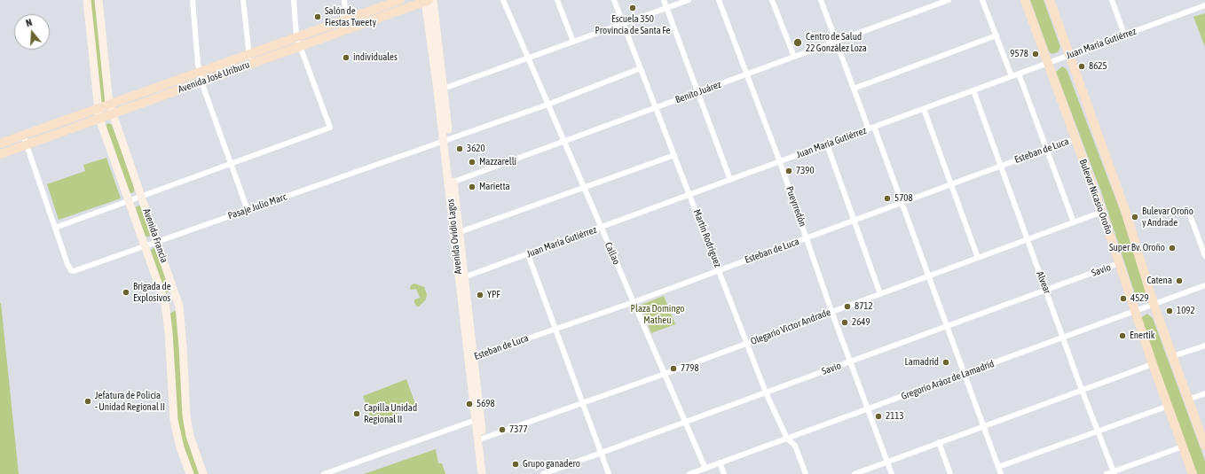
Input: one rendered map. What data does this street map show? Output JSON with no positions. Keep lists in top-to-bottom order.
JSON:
{
  "streets": {
    "main road": [
      "Avenida José Uriburu",
      "Bulevar Nicasio Oroño",
      "Avenida Francia",
      "Avenida Ovidio Lagos"
    ],
    "street": [
      "Juan María Gutiérrez",
      "Benito Juárez",
      "Esteban de Luca",
      "Pasaje Julio Marc",
      "Pueyrredón",
      "Martín Rodríguez",
      "Callao",
      "Savio",
      "Alvear",
      "Olegario Victor Andrade",
      "Gregorio Aráoz de Lamadrid"
    ]
  },
  "crossings": [
    ["Juan María Gutiérrez", "Bulevar Nicasio Oroño"],
    ["Juan María Gutiérrez", "Pueyrredón"],
    ["Juan María Gutiérrez", "Avenida Ovidio Lagos"],
    ["Juan María Gutiérrez", "Martín Rodríguez"],
    ["Juan María Gutiérrez", "Callao"],
    ["Juan María Gutiérrez", "Alvear"],
    ["Avenida José Uriburu", "Avenida Francia"],
    ["Avenida José Uriburu", "Avenida Ovidio Lagos"],
    ["Benito Juárez", "Pueyrredón"],
    ["Benito Juárez", "Avenida Ovidio Lagos"],
    ["Benito Juárez", "Martín Rodríguez"],
    ["Benito Juárez", "Callao"],
    ["Esteban de Luca", "Bulevar Nicasio Oroño"],
    ["Esteban de Luca", "Pueyrredón"],
    ["Esteban de Luca", "Avenida Ovidio Lagos"],
    ["Esteban de Luca", "Martín Rodríguez"],
    ["Esteban de Luca", "Callao"],
    ["Esteban de Luca", "Alvear"],
    ["Bulevar Nicasio Oroño", "Savio"],
    ["Bulevar Nicasio Oroño", "Olegario Victor Andrade"],
    ["Bulevar Nicasio Oroño", "Gregorio Aráoz de Lamadrid"],
    ["Pasaje Julio Marc", "Avenida Francia"],
    ["Pasaje Julio Marc", "Avenida Ovidio Lagos"],
    ["Pasaje Julio Marc", "Martín Rodríguez"],
    ["Pasaje Julio Marc", "Callao"],
    ["Pueyrredón", "Savio"],
    ["Pueyrredón", "Olegario Victor Andrade"],
    ["Pueyrredón", "Gregorio Aráoz de Lamadrid"],
    ["Avenida Ovidio Lagos", "Olegario Victor Andrade"],
    ["Martín Rodríguez", "Savio"],
    ["Martín Rodríguez", "Olegario Victor Andrade"],
    ["Martín Rodríguez", "Gregorio Aráoz de Lamadrid"],
    ["Callao", "Savio"],
    ["Callao", "Olegario Victor Andrade"],
    ["Callao", "Gregorio Aráoz de Lamadrid"],
    ["Savio", "Alvear"],
    ["Alvear", "Olegario Victor Andrade"],
    ["Alvear", "Gregorio Aráoz de Lamadrid"]
  ],
  "parks": ["Plaza Domingo Matheu"],
  "places": [
    "Escuela 350 Provincia de Santa Fe",
    "Salón de Fiestas Tweety",
    "Centro de Salud 22 González Loza",
    "9578",
    "individuales",
    "8625",
    "3620",
    "Mazzarelli",
    "7390",
    "Marietta",
    "5708",
    "Bulevar Oroño y Andrade",
    "Super Bv. Oroño",
    "Catena",
    "Brigada de Explosivos",
    "YPF",
    "4529",
    "8712",
    "1092",
    "2649",
    "Enertik",
    "Lamadrid",
    "7798",
    "Jefatura de Policía - Unidad Regional II",
    "5698",
    "Capilla Unidad Regional II",
    "2113",
    "7377",
    "Grupo ganadero"
  ],
  "north": "top"
}
